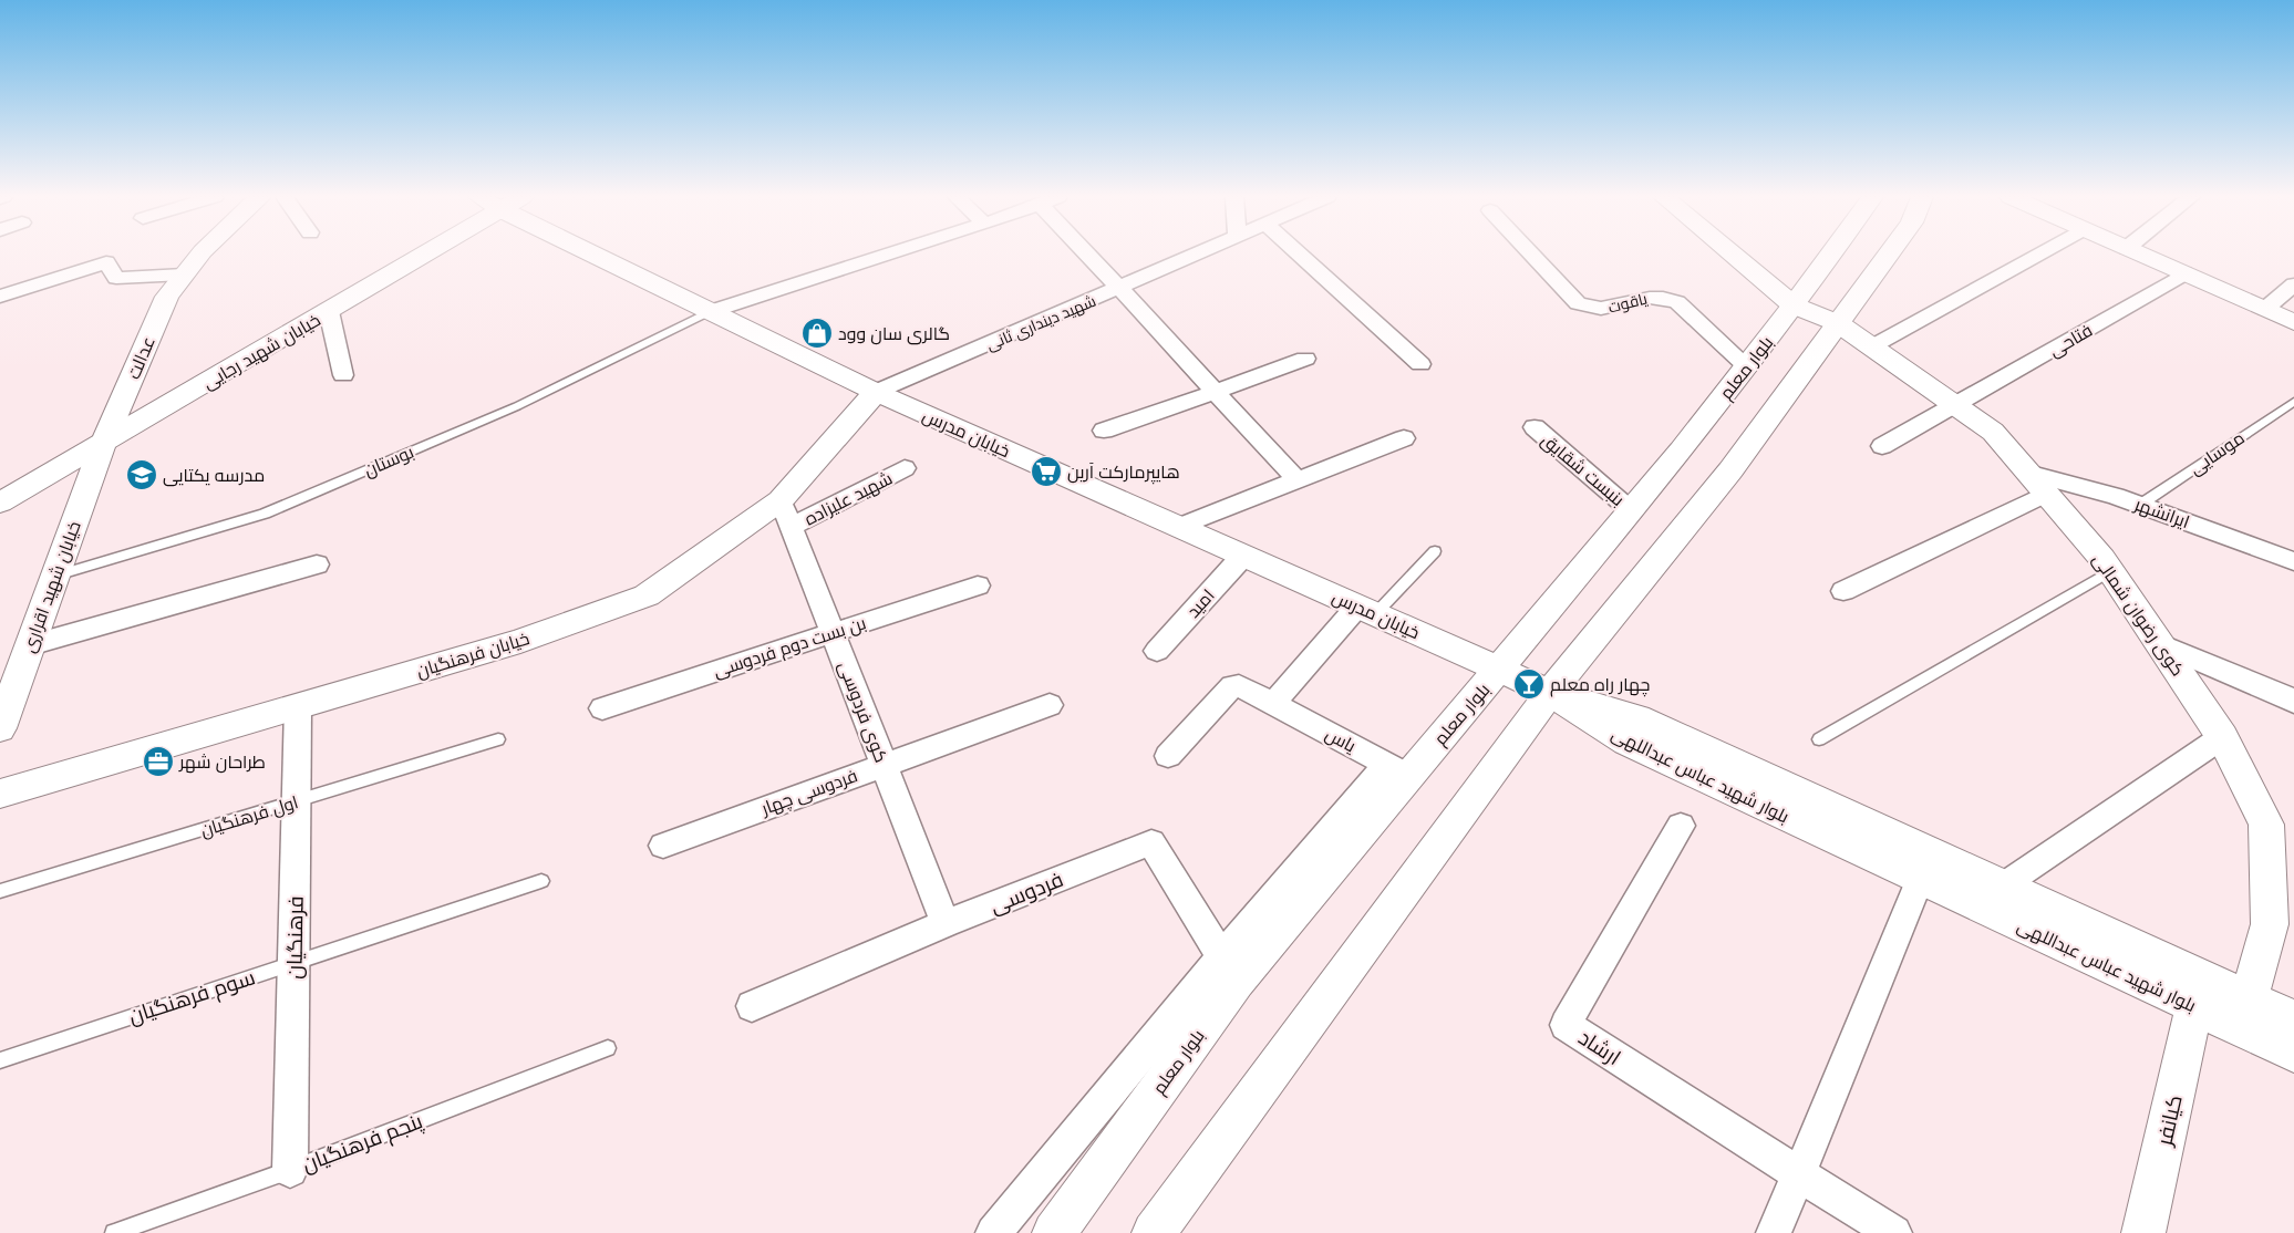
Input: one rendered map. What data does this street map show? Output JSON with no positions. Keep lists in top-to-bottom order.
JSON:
{
  "streets": {
    "street": [
      "یاقوت",
      "شهید دینداری ثانی",
      "فتاحی",
      "خیابان شهید رجایی",
      "عدالت",
      "بلوار معلم",
      "خیابان مدرس",
      "بنبست شقایق",
      "شهید علیزاده",
      "ایرانشهر",
      "خیابان شهید اقراری",
      "امید",
      "کوی رضوان شمالی",
      "بن بست دوم فردوسی",
      "خیابان فرهنگیان",
      "کوی فردوسی",
      "یاس",
      "بلوار شهید عباس عبداللهی",
      "فردوسی چهار",
      "فردوسی",
      "فرهنگیان",
      "ارشاد",
      "کیانفر"
    ],
    "lane": [
      "موسایی",
      "بوستان",
      "اول فرهنگیان",
      "سوم فرهنگیان",
      "پنجم فرهنگیان"
    ]
  },
  "crossings": [
    ["یاقوت", "بلوار معلم"],
    ["شهید دینداری ثانی", "خیابان مدرس"],
    ["شهید دینداری ثانی", "خیابان فرهنگیان"],
    ["فتاحی", "کوی رضوان شمالی"],
    ["خیابان شهید رجایی", "عدالت"],
    ["خیابان شهید رجایی", "خیابان شهید اقراری"],
    ["عدالت", "خیابان شهید اقراری"],
    ["بلوار معلم", "خیابان مدرس"],
    ["بلوار معلم", "بنبست شقایق"],
    ["بلوار معلم", "کوی رضوان شمالی"],
    ["بلوار معلم", "یاس"],
    ["بلوار معلم", "فردوسی"],
    ["خیابان مدرس", "بوستان"],
    ["خیابان مدرس", "امید"],
    ["خیابان مدرس", "خیابان فرهنگیان"],
    ["خیابان مدرس", "بلوار شهید عباس عبداللهی"],
    ["موسایی", "ایرانشهر"],
    ["بوستان", "خیابان شهید اقراری"],
    ["شهید علیزاده", "خیابان فرهنگیان"],
    ["شهید علیزاده", "کوی فردوسی"],
    ["ایرانشهر", "کوی رضوان شمالی"],
    ["کوی رضوان شمالی", "بلوار شهید عباس عبداللهی"],
    ["بن بست دوم فردوسی", "کوی فردوسی"],
    ["خیابان فرهنگیان", "کوی فردوسی"],
    ["خیابان فرهنگیان", "فرهنگیان"],
    ["کوی فردوسی", "فردوسی چهار"],
    ["کوی فردوسی", "فردوسی"],
    ["بلوار شهید عباس عبداللهی", "کیانفر"],
    ["اول فرهنگیان", "فرهنگیان"],
    ["فرهنگیان", "سوم فرهنگیان"],
    ["فرهنگیان", "پنجم فرهنگیان"]
  ],
  "places": {
    "shop": ["گالری سان وود"],
    "supermarket": ["هایپرمارکت آرین"],
    "school or university": ["مدرسه یکتایی"],
    "bar": ["چهار راه معلم"],
    "office": ["طراحان شهر"]
  }
}
